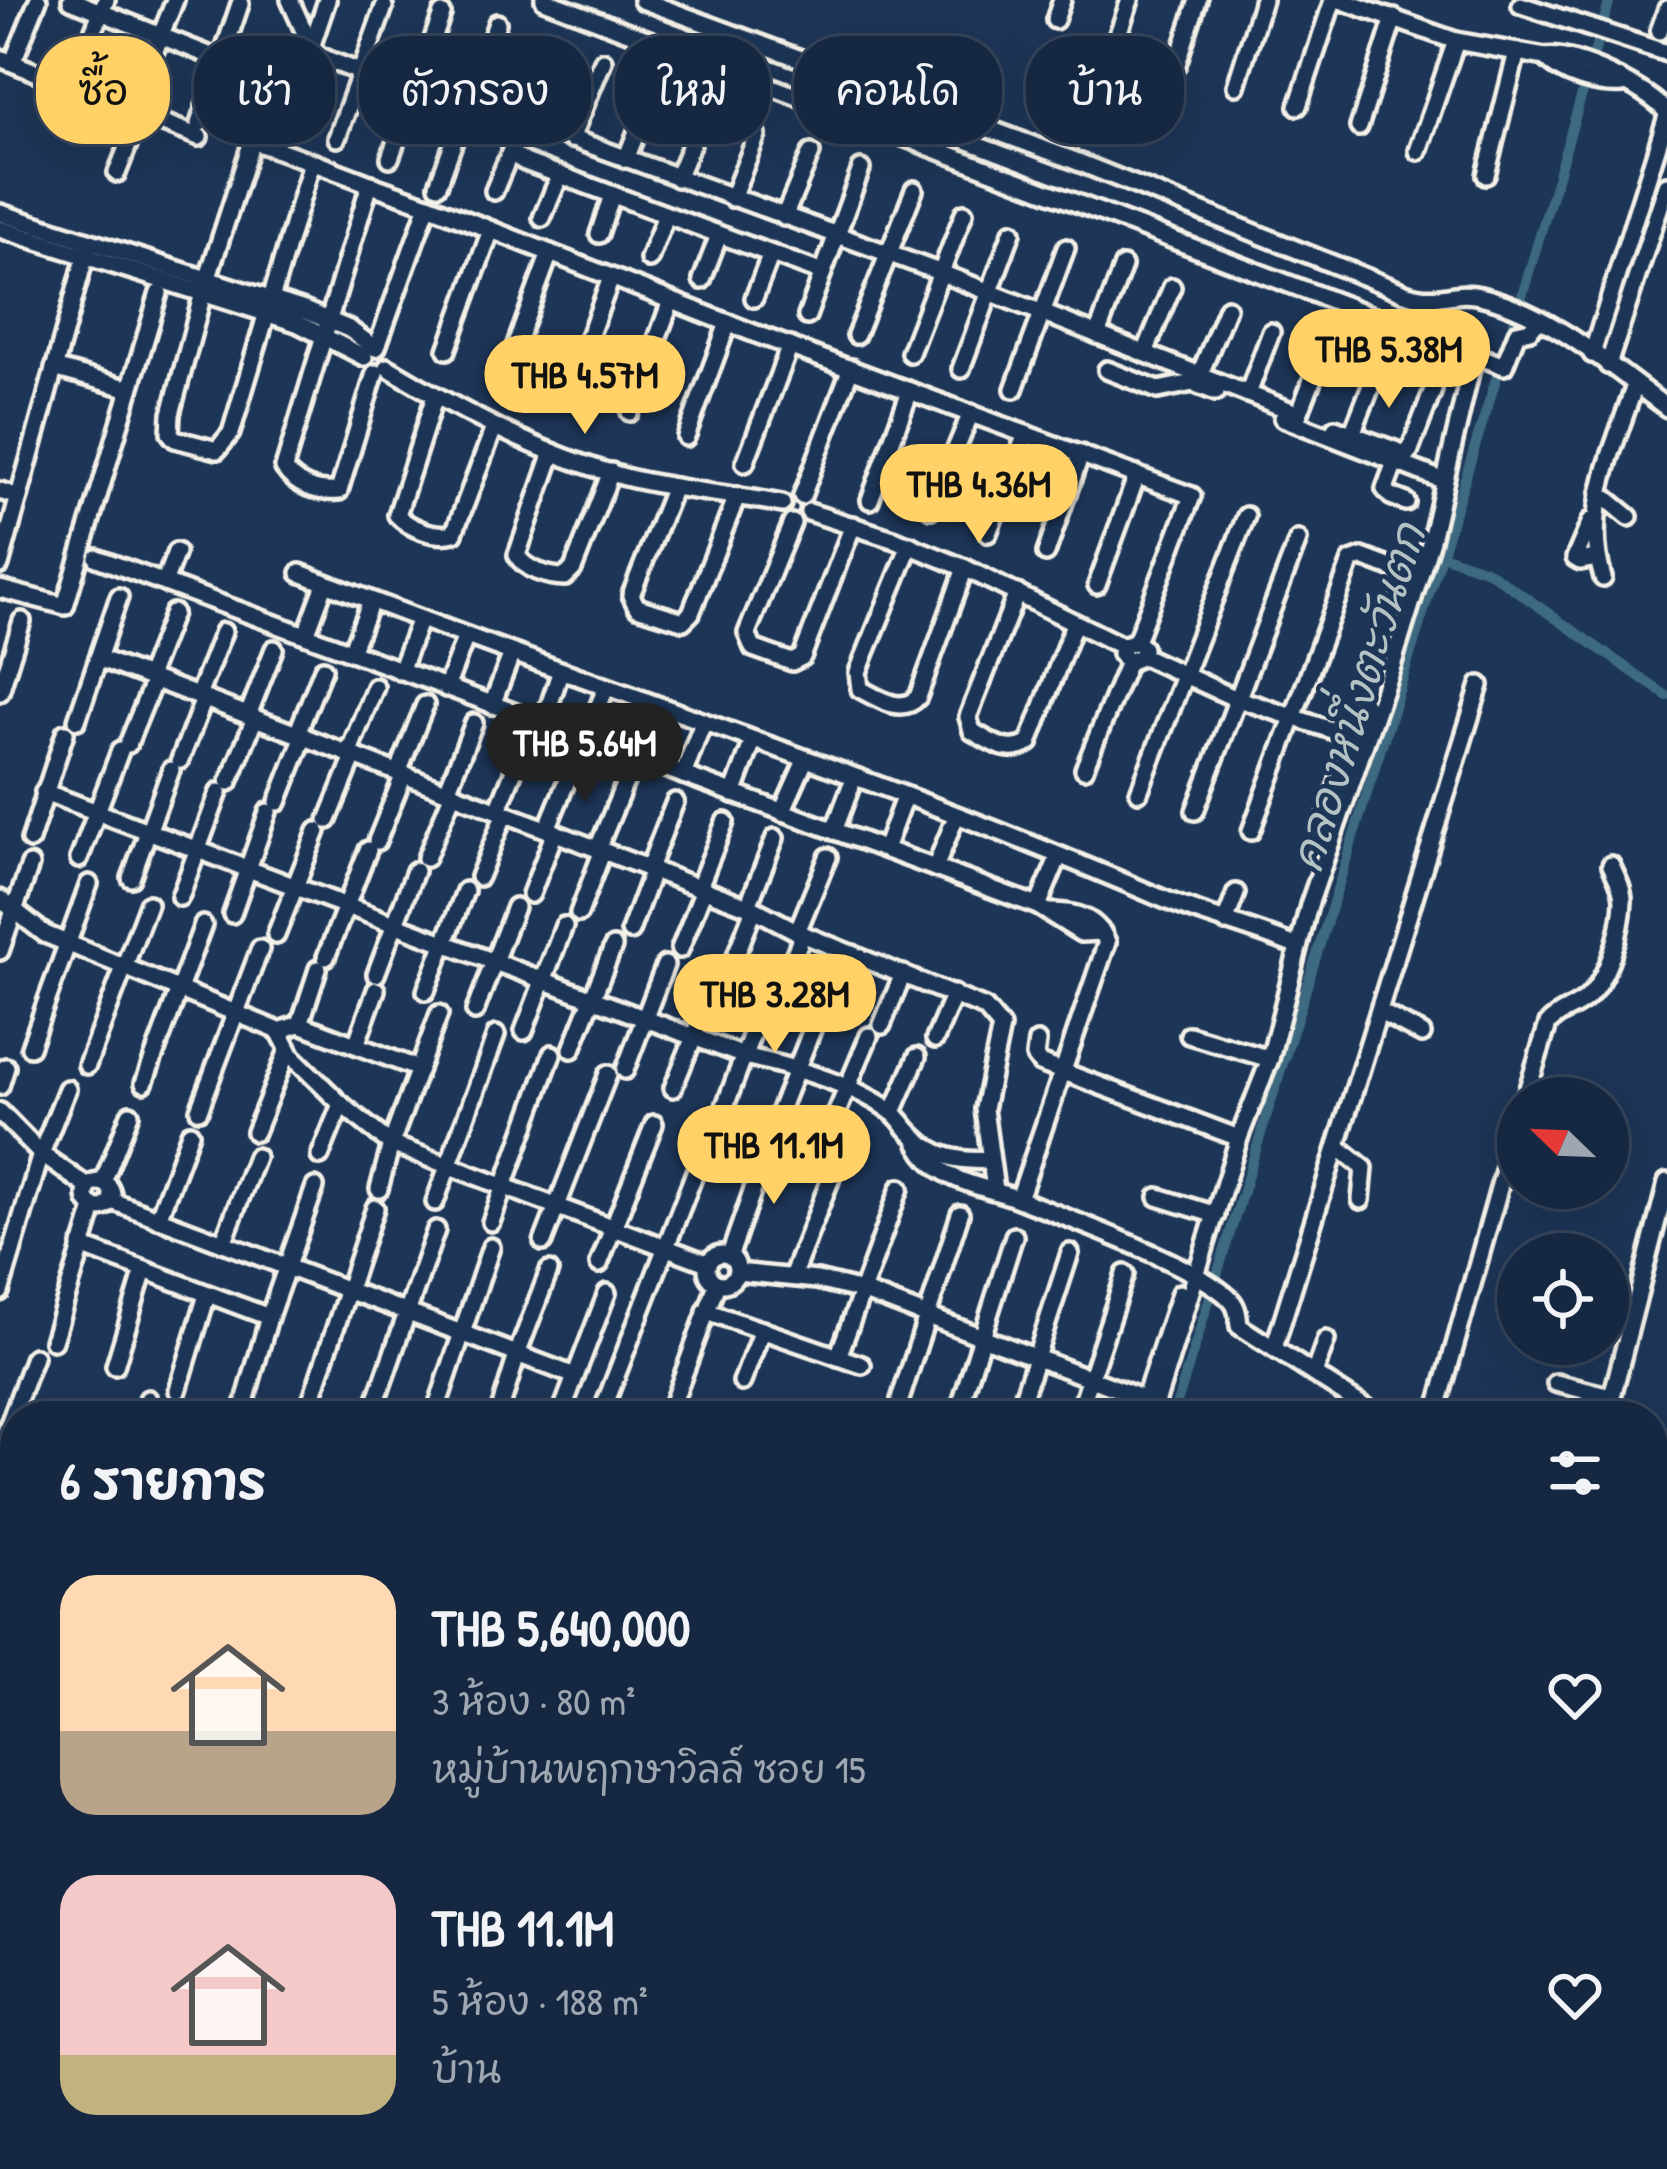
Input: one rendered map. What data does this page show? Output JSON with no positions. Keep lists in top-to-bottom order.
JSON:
{
  "water": ["คลองหนึ่งตะวันตก"],
  "north": "top left",
  "page": {
    "chip": [
      "ซื้อ",
      "เช่า",
      "ตัวกรอง",
      "ใหม่",
      "คอนโด",
      "บ้าน"
    ],
    "price": [
      "THB 5.38M",
      "THB 4.57M",
      "THB 4.36M",
      "THB 5.64M",
      "THB 3.28M",
      "THB 11.1M"
    ],
    "heading": "6 รายการ",
    "list": [
      {
        "name": "THB 5,640,000",
        "note": "3 ห้อง · 80 m² · หมู่บ้านพฤกษาวิลล์ ซอย 15"
      },
      {
        "name": "THB 11.1M",
        "note": "5 ห้อง · 188 m² · บ้าน"
      }
    ]
  }
}
